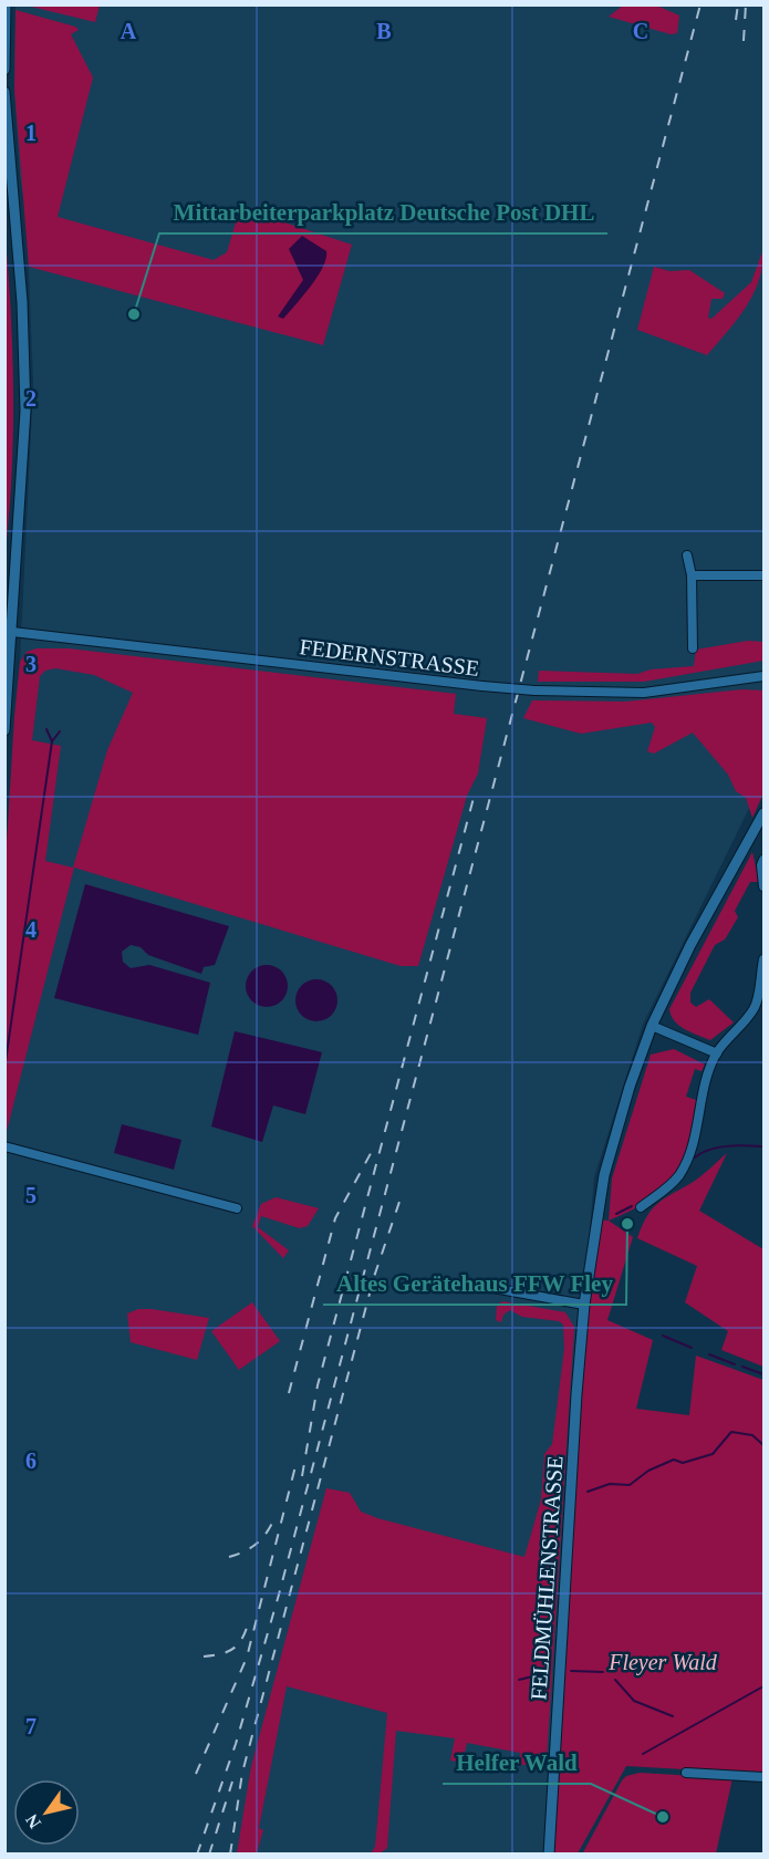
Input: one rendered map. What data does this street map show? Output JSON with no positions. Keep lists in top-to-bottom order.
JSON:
{
  "streets": {
    "street": ["FEDERNSTRASSE", "FELDMÜHLENSTRASSE"]
  },
  "parks": ["Fleyer Wald"],
  "places": ["Mittarbeiterparkplatz Deutsche Post DHL", "Altes Gerätehaus FFW Fley", "Helfer Wald"],
  "north": "bottom left",
  "grid": {
    "columns": ["A", "B", "C"],
    "rows": [
      "1",
      "2",
      "3",
      "4",
      "5",
      "6",
      "7"
    ]
  }
}
